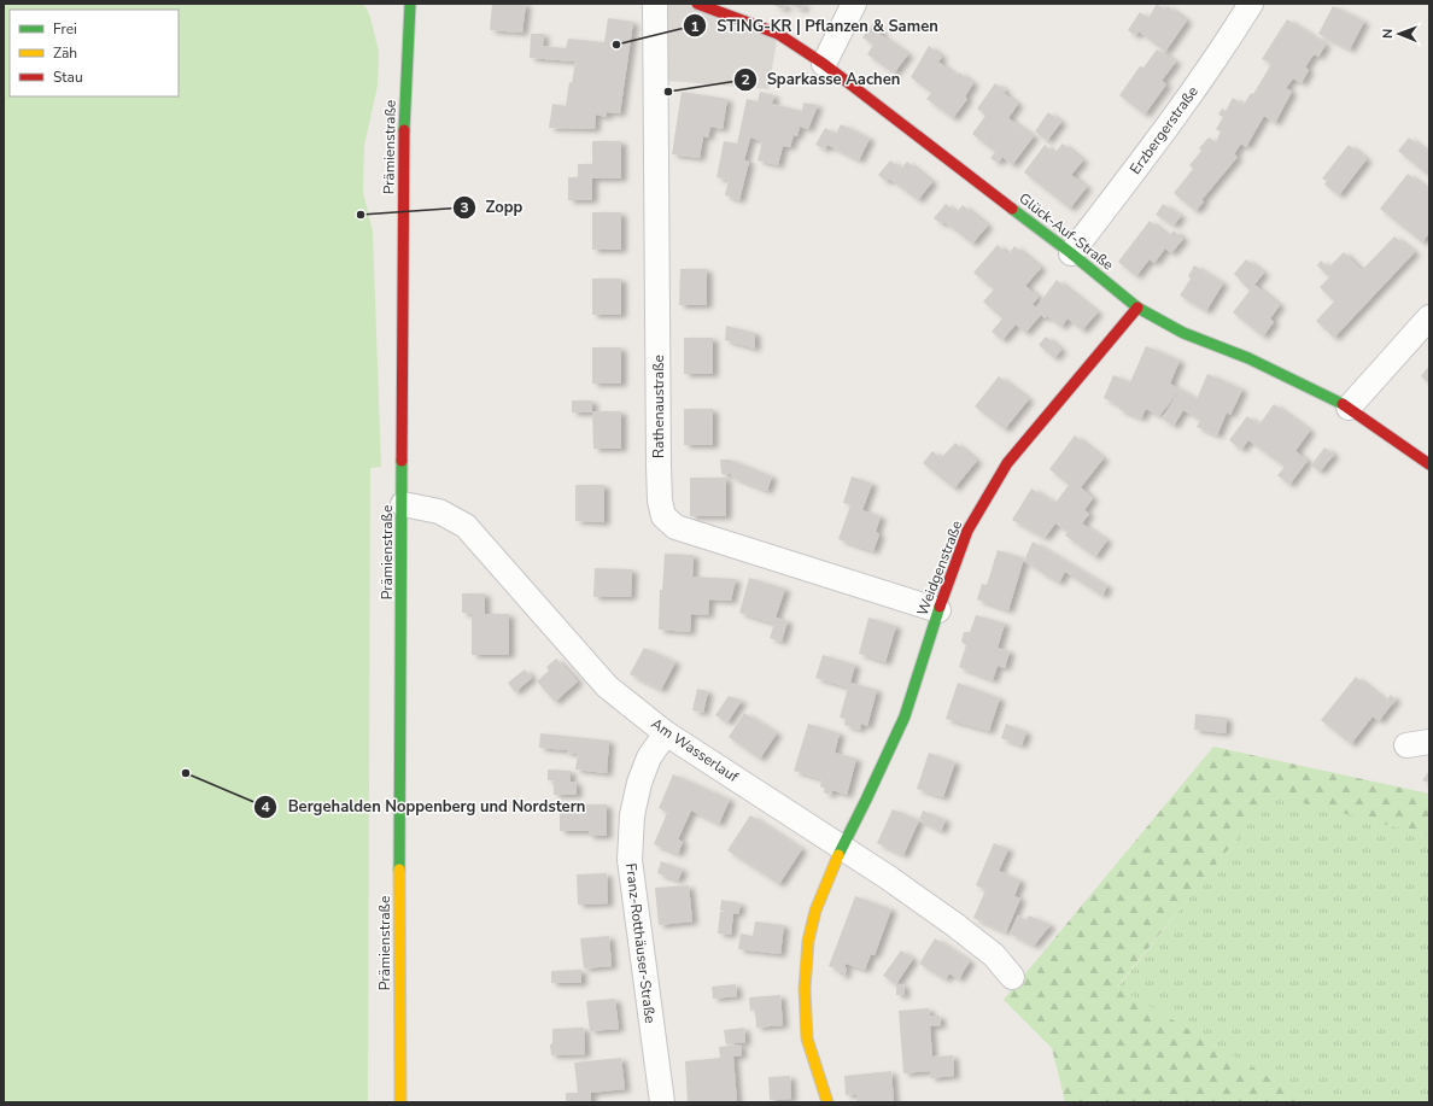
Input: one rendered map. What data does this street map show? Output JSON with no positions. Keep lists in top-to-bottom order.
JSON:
{
  "streets": {
    "street": [
      "Erzbergerstraße",
      "Prämienstraße",
      "Glück-Auf-Straße",
      "Rathenaustraße",
      "Weidgenstraße",
      "Am Wasserlauf",
      "Franz-Rotthäuser-Straße"
    ]
  },
  "crossings": [
    ["Erzbergerstraße", "Glück-Auf-Straße"],
    ["Prämienstraße", "Am Wasserlauf"],
    ["Glück-Auf-Straße", "Weidgenstraße"],
    ["Rathenaustraße", "Weidgenstraße"],
    ["Weidgenstraße", "Am Wasserlauf"],
    ["Am Wasserlauf", "Franz-Rotthäuser-Straße"]
  ],
  "places": [
    "STING-KR | Pflanzen & Samen",
    "Sparkasse Aachen",
    "Zopp",
    "Bergehalden Noppenberg und Nordstern"
  ],
  "legend": ["Frei", "Zäh", "Stau"],
  "north": "left"
}
